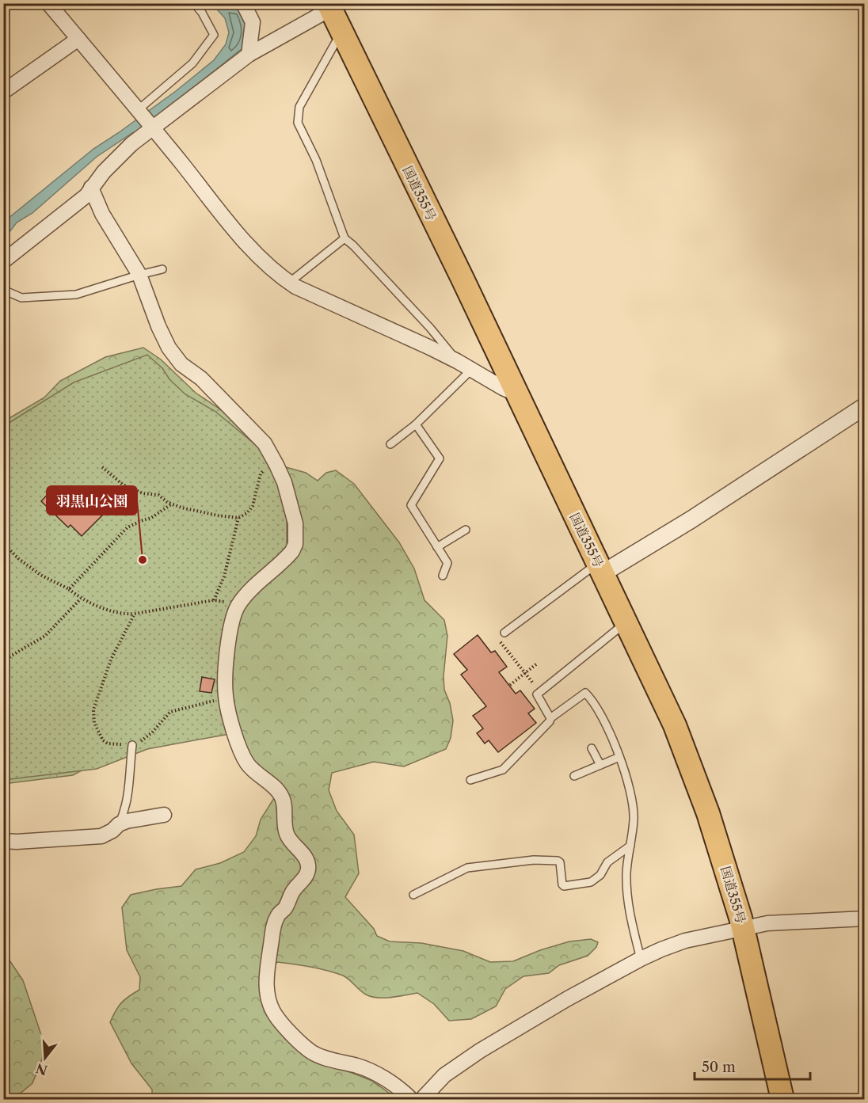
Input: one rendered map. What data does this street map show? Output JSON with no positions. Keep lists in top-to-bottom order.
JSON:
{
  "streets": {
    "highway": ["国道355号"]
  },
  "places": ["羽黒山公園"],
  "scale_bar": "50 m",
  "north": "bottom"
}
